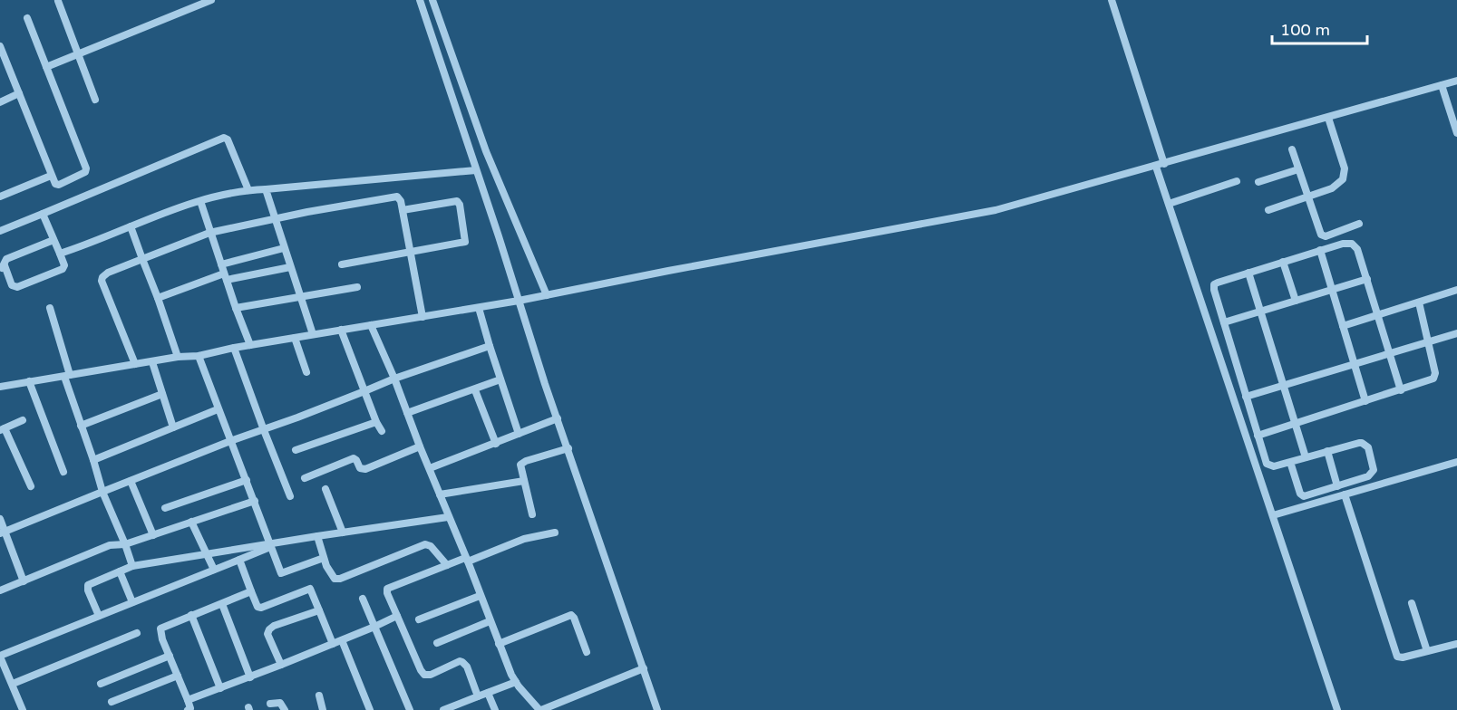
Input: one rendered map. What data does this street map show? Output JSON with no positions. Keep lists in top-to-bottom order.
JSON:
{
  "scale_bar": "100 m"
}
